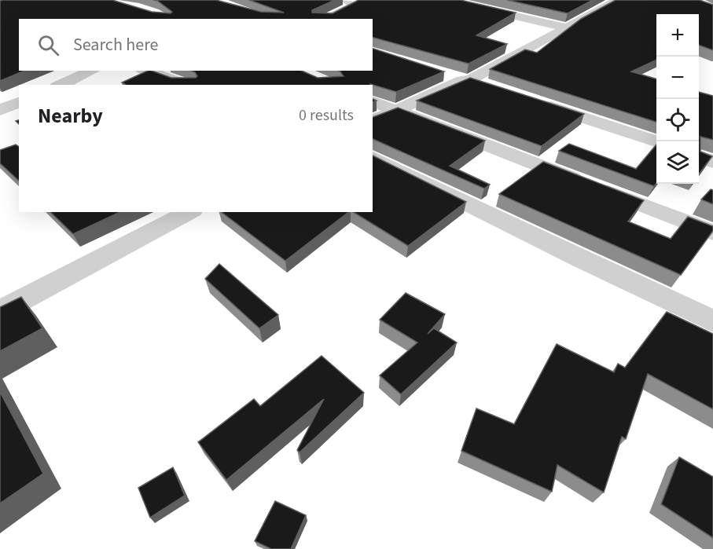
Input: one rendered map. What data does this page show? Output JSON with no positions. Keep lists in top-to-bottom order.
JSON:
{
  "page": {
    "map_buttons": ["+", "−"],
    "search": "Search here",
    "heading": ["Nearby", "0 results"]
  }
}
